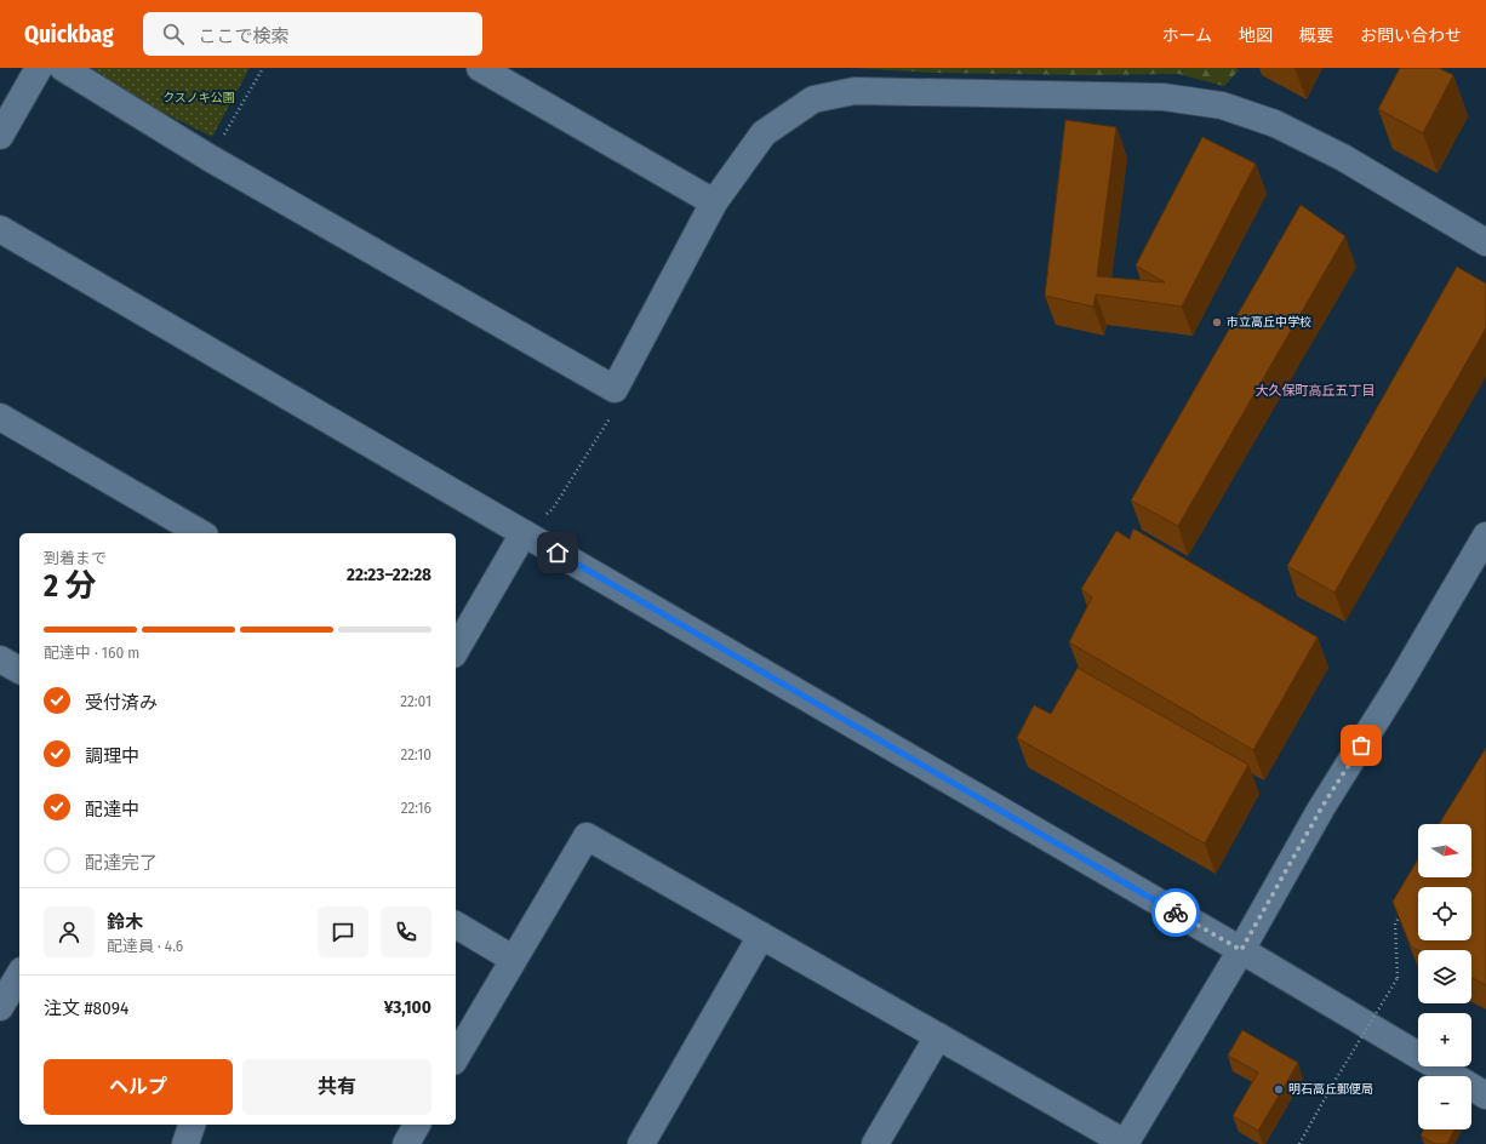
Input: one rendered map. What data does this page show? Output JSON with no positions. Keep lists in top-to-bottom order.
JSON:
{
  "districts": ["大久保町高丘五丁目"],
  "parks": ["クスノキ公園"],
  "places": ["市立高丘中学校", "明石高丘郵便局"],
  "north": "right",
  "page": {
    "header": "Quickbag",
    "search": "ここで検索",
    "nav": [
      "ホーム",
      "地図",
      "概要",
      "お問い合わせ"
    ],
    "heading": ["2 分", "到着まで", "22:23–22:28"],
    "panel": [
      "鈴木",
      "配達員 · 4.6",
      "注文 #8094",
      "¥3,100"
    ],
    "bar": "配達中 · 160 m",
    "list": [
      ["受付済み", "22:01"],
      ["調理中", "22:10"],
      ["配達中", "22:16"],
      "配達完了"
    ],
    "map_buttons": ["+", "−"],
    "buttons": ["ヘルプ", "共有"]
  }
}
